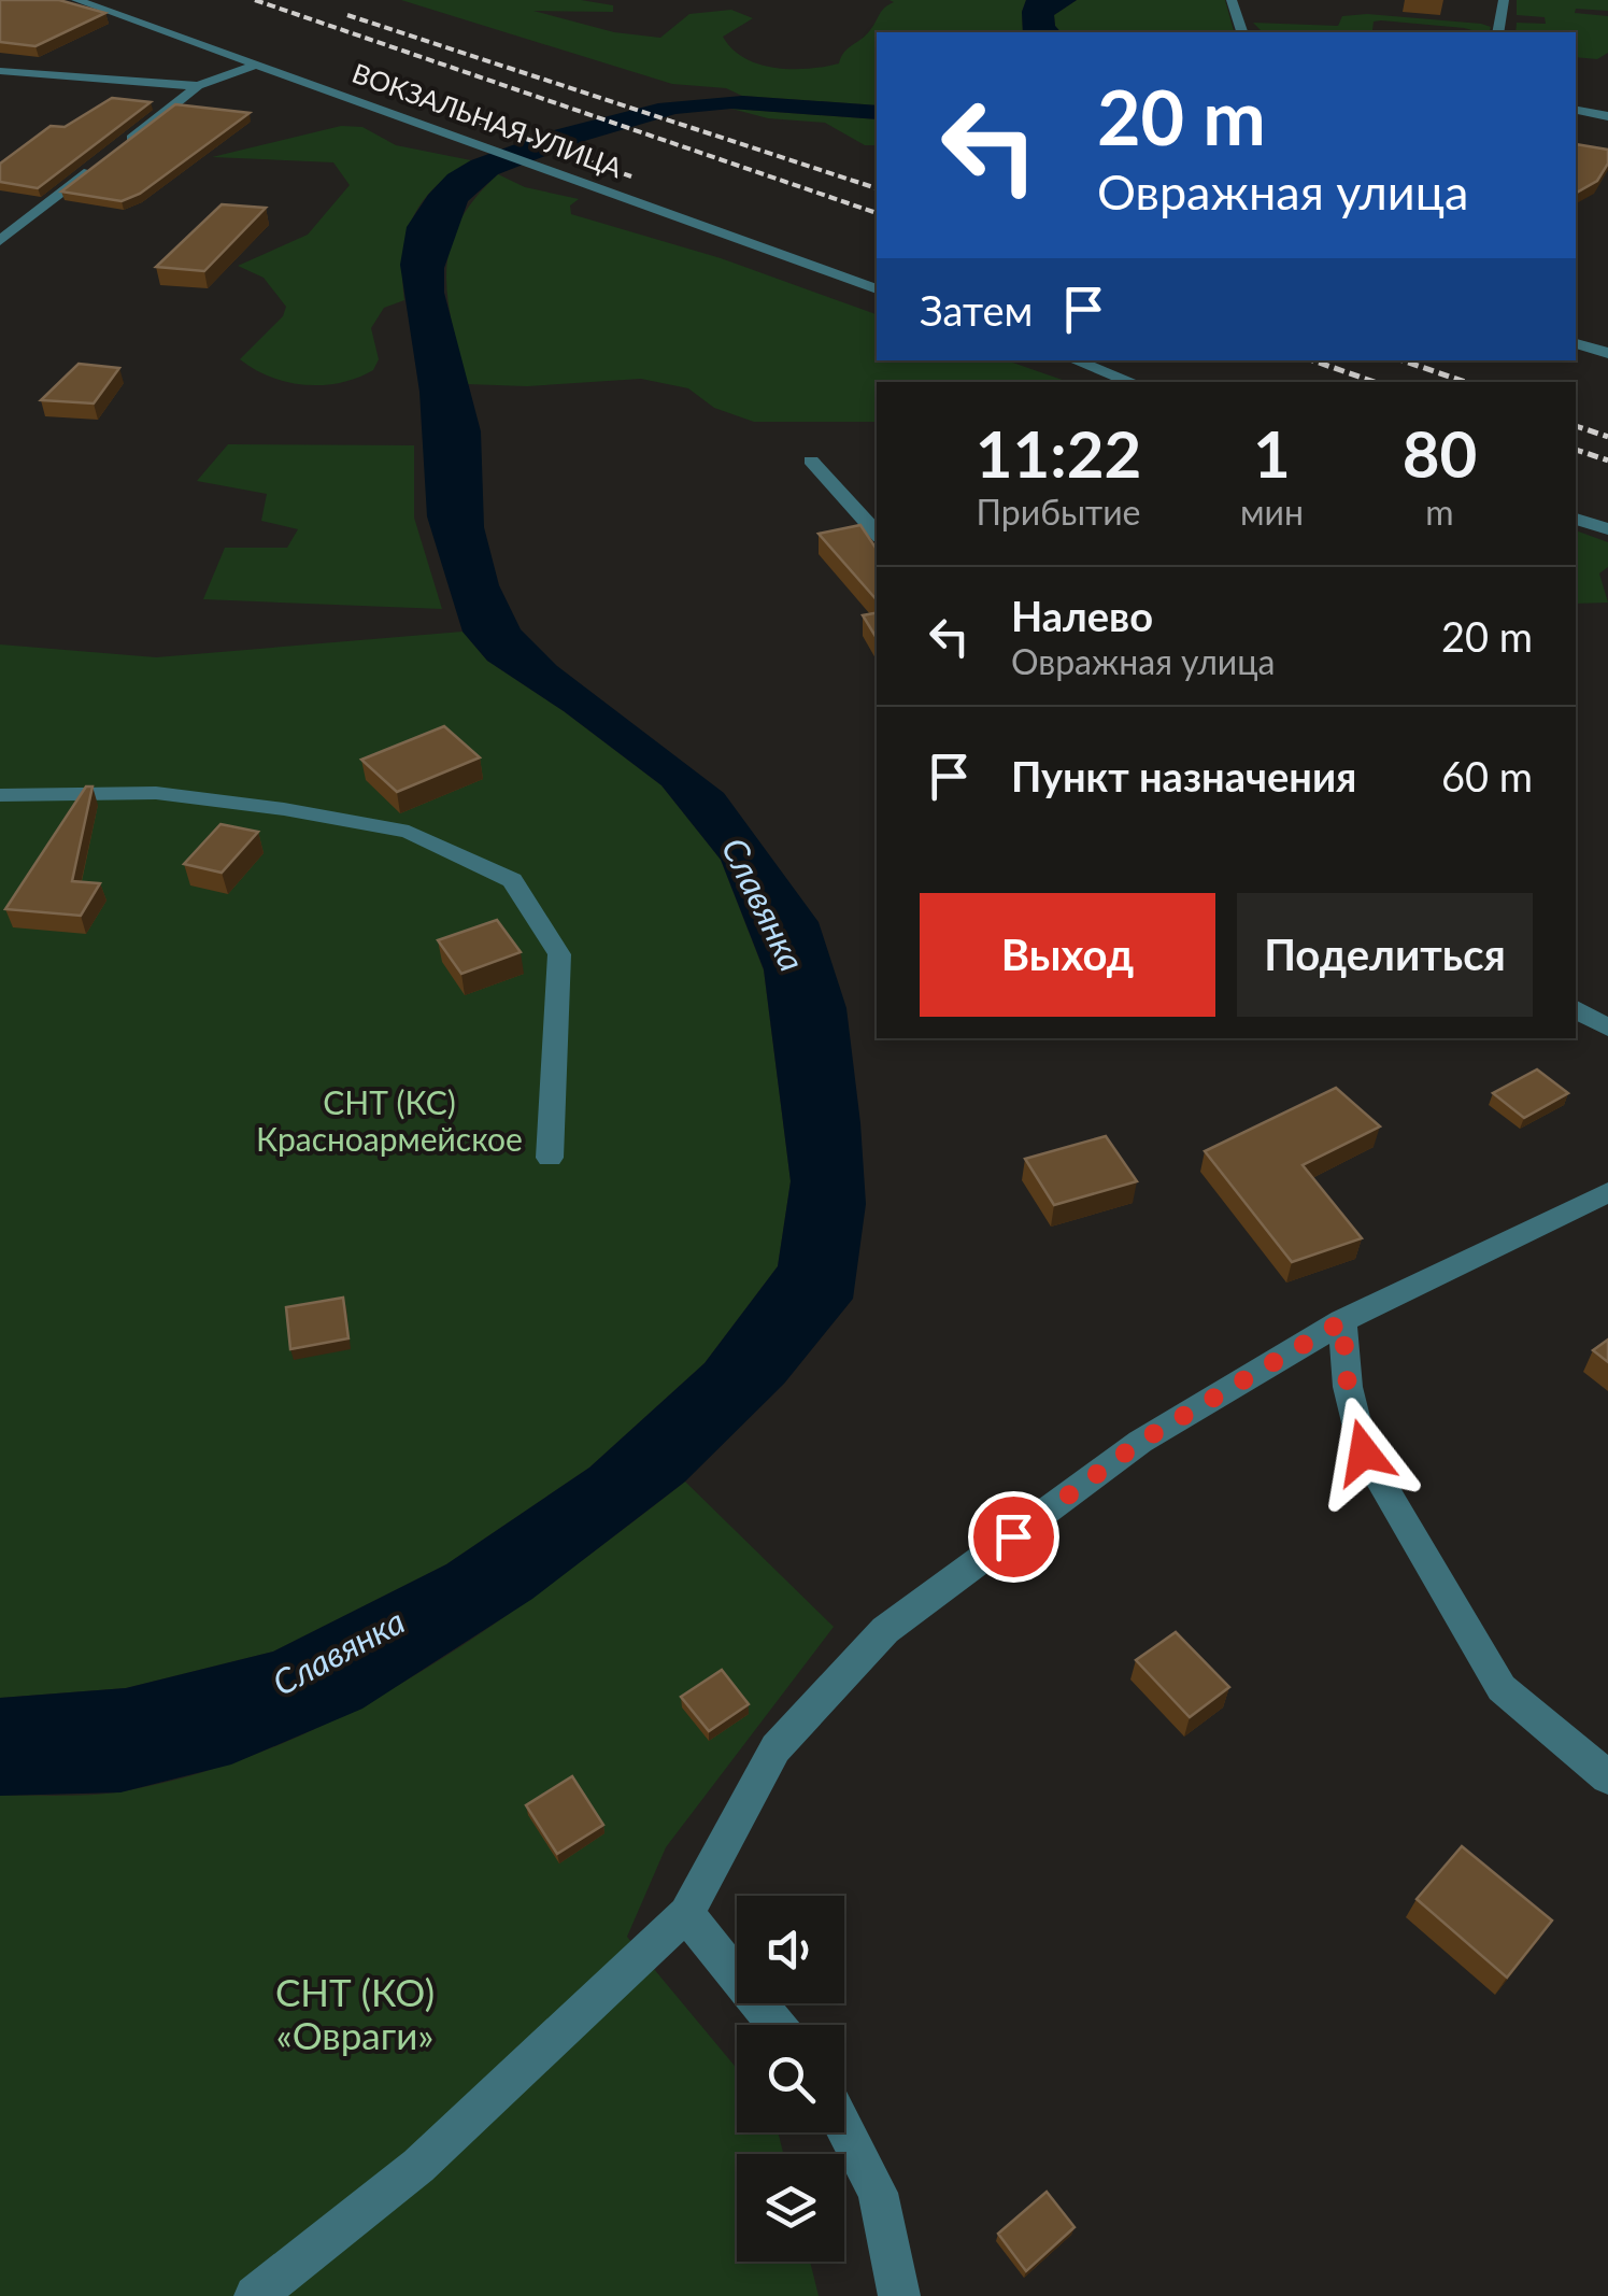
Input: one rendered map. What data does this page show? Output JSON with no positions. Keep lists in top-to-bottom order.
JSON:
{
  "streets": {
    "street": ["ВОКЗАЛЬНАЯ УЛИЦА"]
  },
  "water": ["Славянка"],
  "parks": ["СНТ (КС) Красноармейское", "СНТ (КО) «Овраги»"],
  "page": {
    "turn": ["20 m", "Овражная улица"],
    "then": "Затем",
    "eta": [
      "11:22",
      "Прибытие",
      "1",
      "мин",
      "80",
      "m"
    ],
    "list": [
      {
        "name": "Налево",
        "note": "Овражная улица",
        "value": "20 m"
      },
      {
        "name": "Пункт назначения",
        "value": "60 m"
      }
    ],
    "buttons": ["Выход", "Поделиться"]
  }
}
